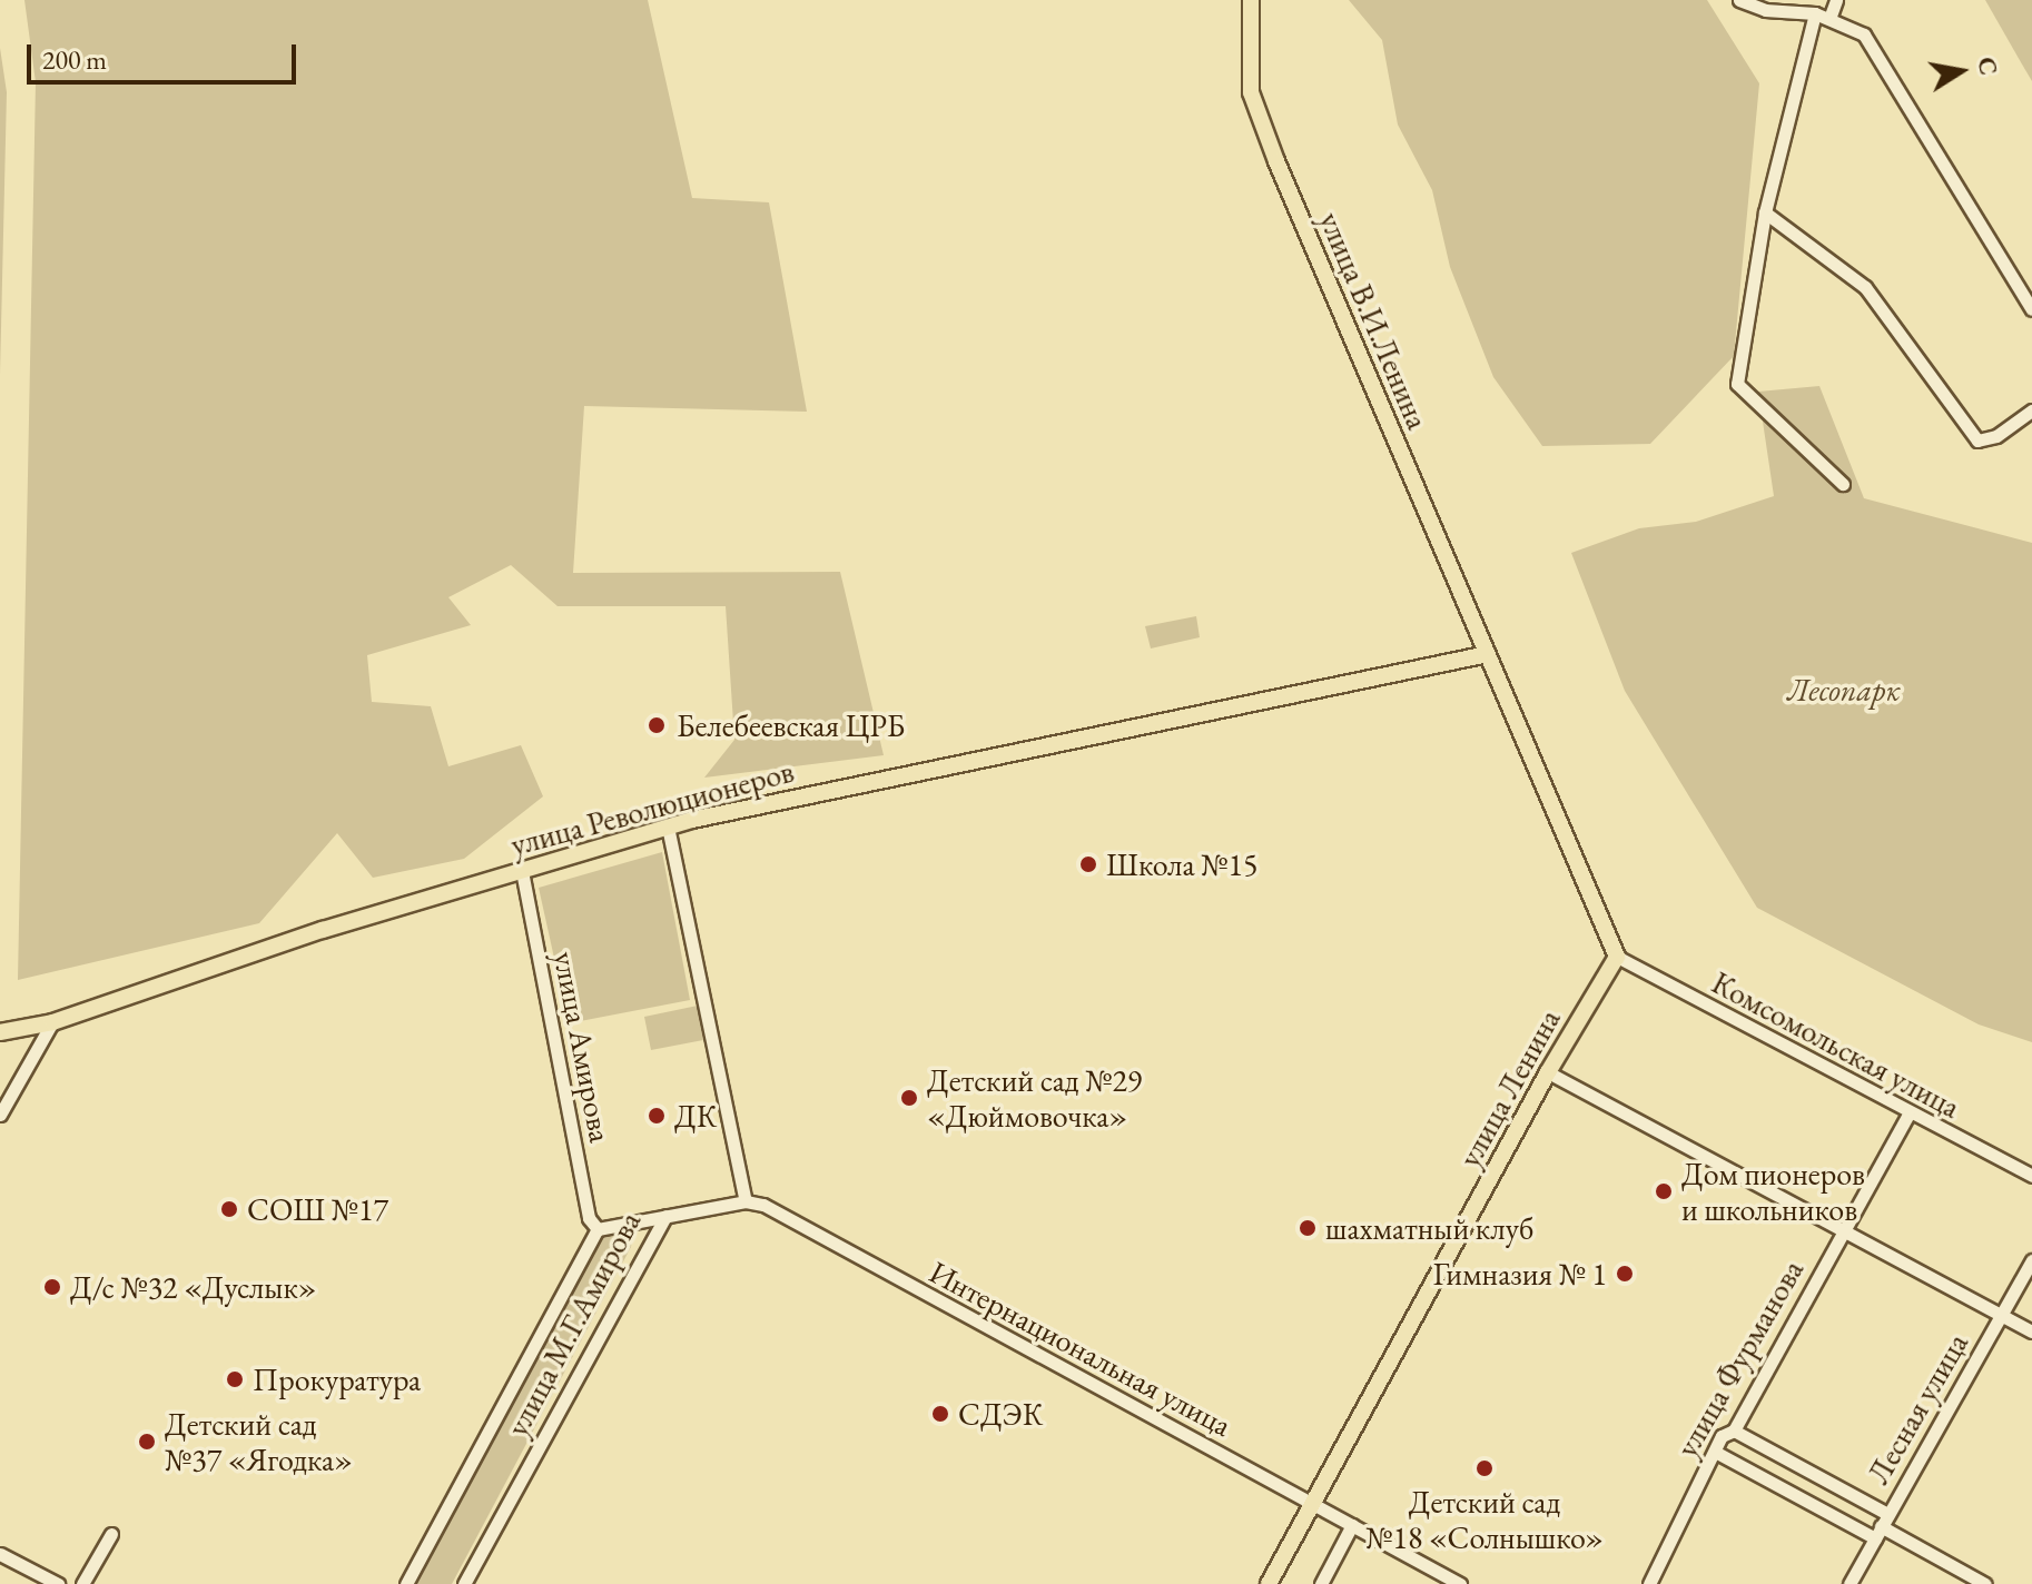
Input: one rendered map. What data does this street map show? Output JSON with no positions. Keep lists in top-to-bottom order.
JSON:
{
  "streets": {
    "main road": ["улица В.И.Ленина", "улица Революционеров", "улица Ленина"],
    "street": [
      "Комсомольская улица",
      "улица Амирова",
      "улица М.Г.Амирова",
      "Интернациональная улица",
      "улица Фурманова",
      "Лесная улица"
    ]
  },
  "crossings": [
    ["улица В.И.Ленина", "улица Революционеров"],
    ["улица Революционеров", "улица Амирова"],
    ["Комсомольская улица", "улица Ленина"],
    ["Комсомольская улица", "улица Фурманова"],
    ["улица Амирова", "улица М.Г.Амирова"],
    ["улица Ленина", "Интернациональная улица"]
  ],
  "parks": ["Лесопарк"],
  "places": [
    "Белебеевская ЦРБ",
    "Школа №15",
    "Детский сад №29 «Дюймовочка»",
    "ДК",
    "Дом пионеров и школьников",
    "СОШ №17",
    "шахматный клуб",
    "Гимназия № 1",
    "Д/с №32 «Дуслык»",
    "Прокуратура",
    "СДЭК",
    "Детский сад №37 «Ягодка»",
    "Детский сад №18 «Солнышко»"
  ],
  "scale_bar": "200 m",
  "north": "right"
}
